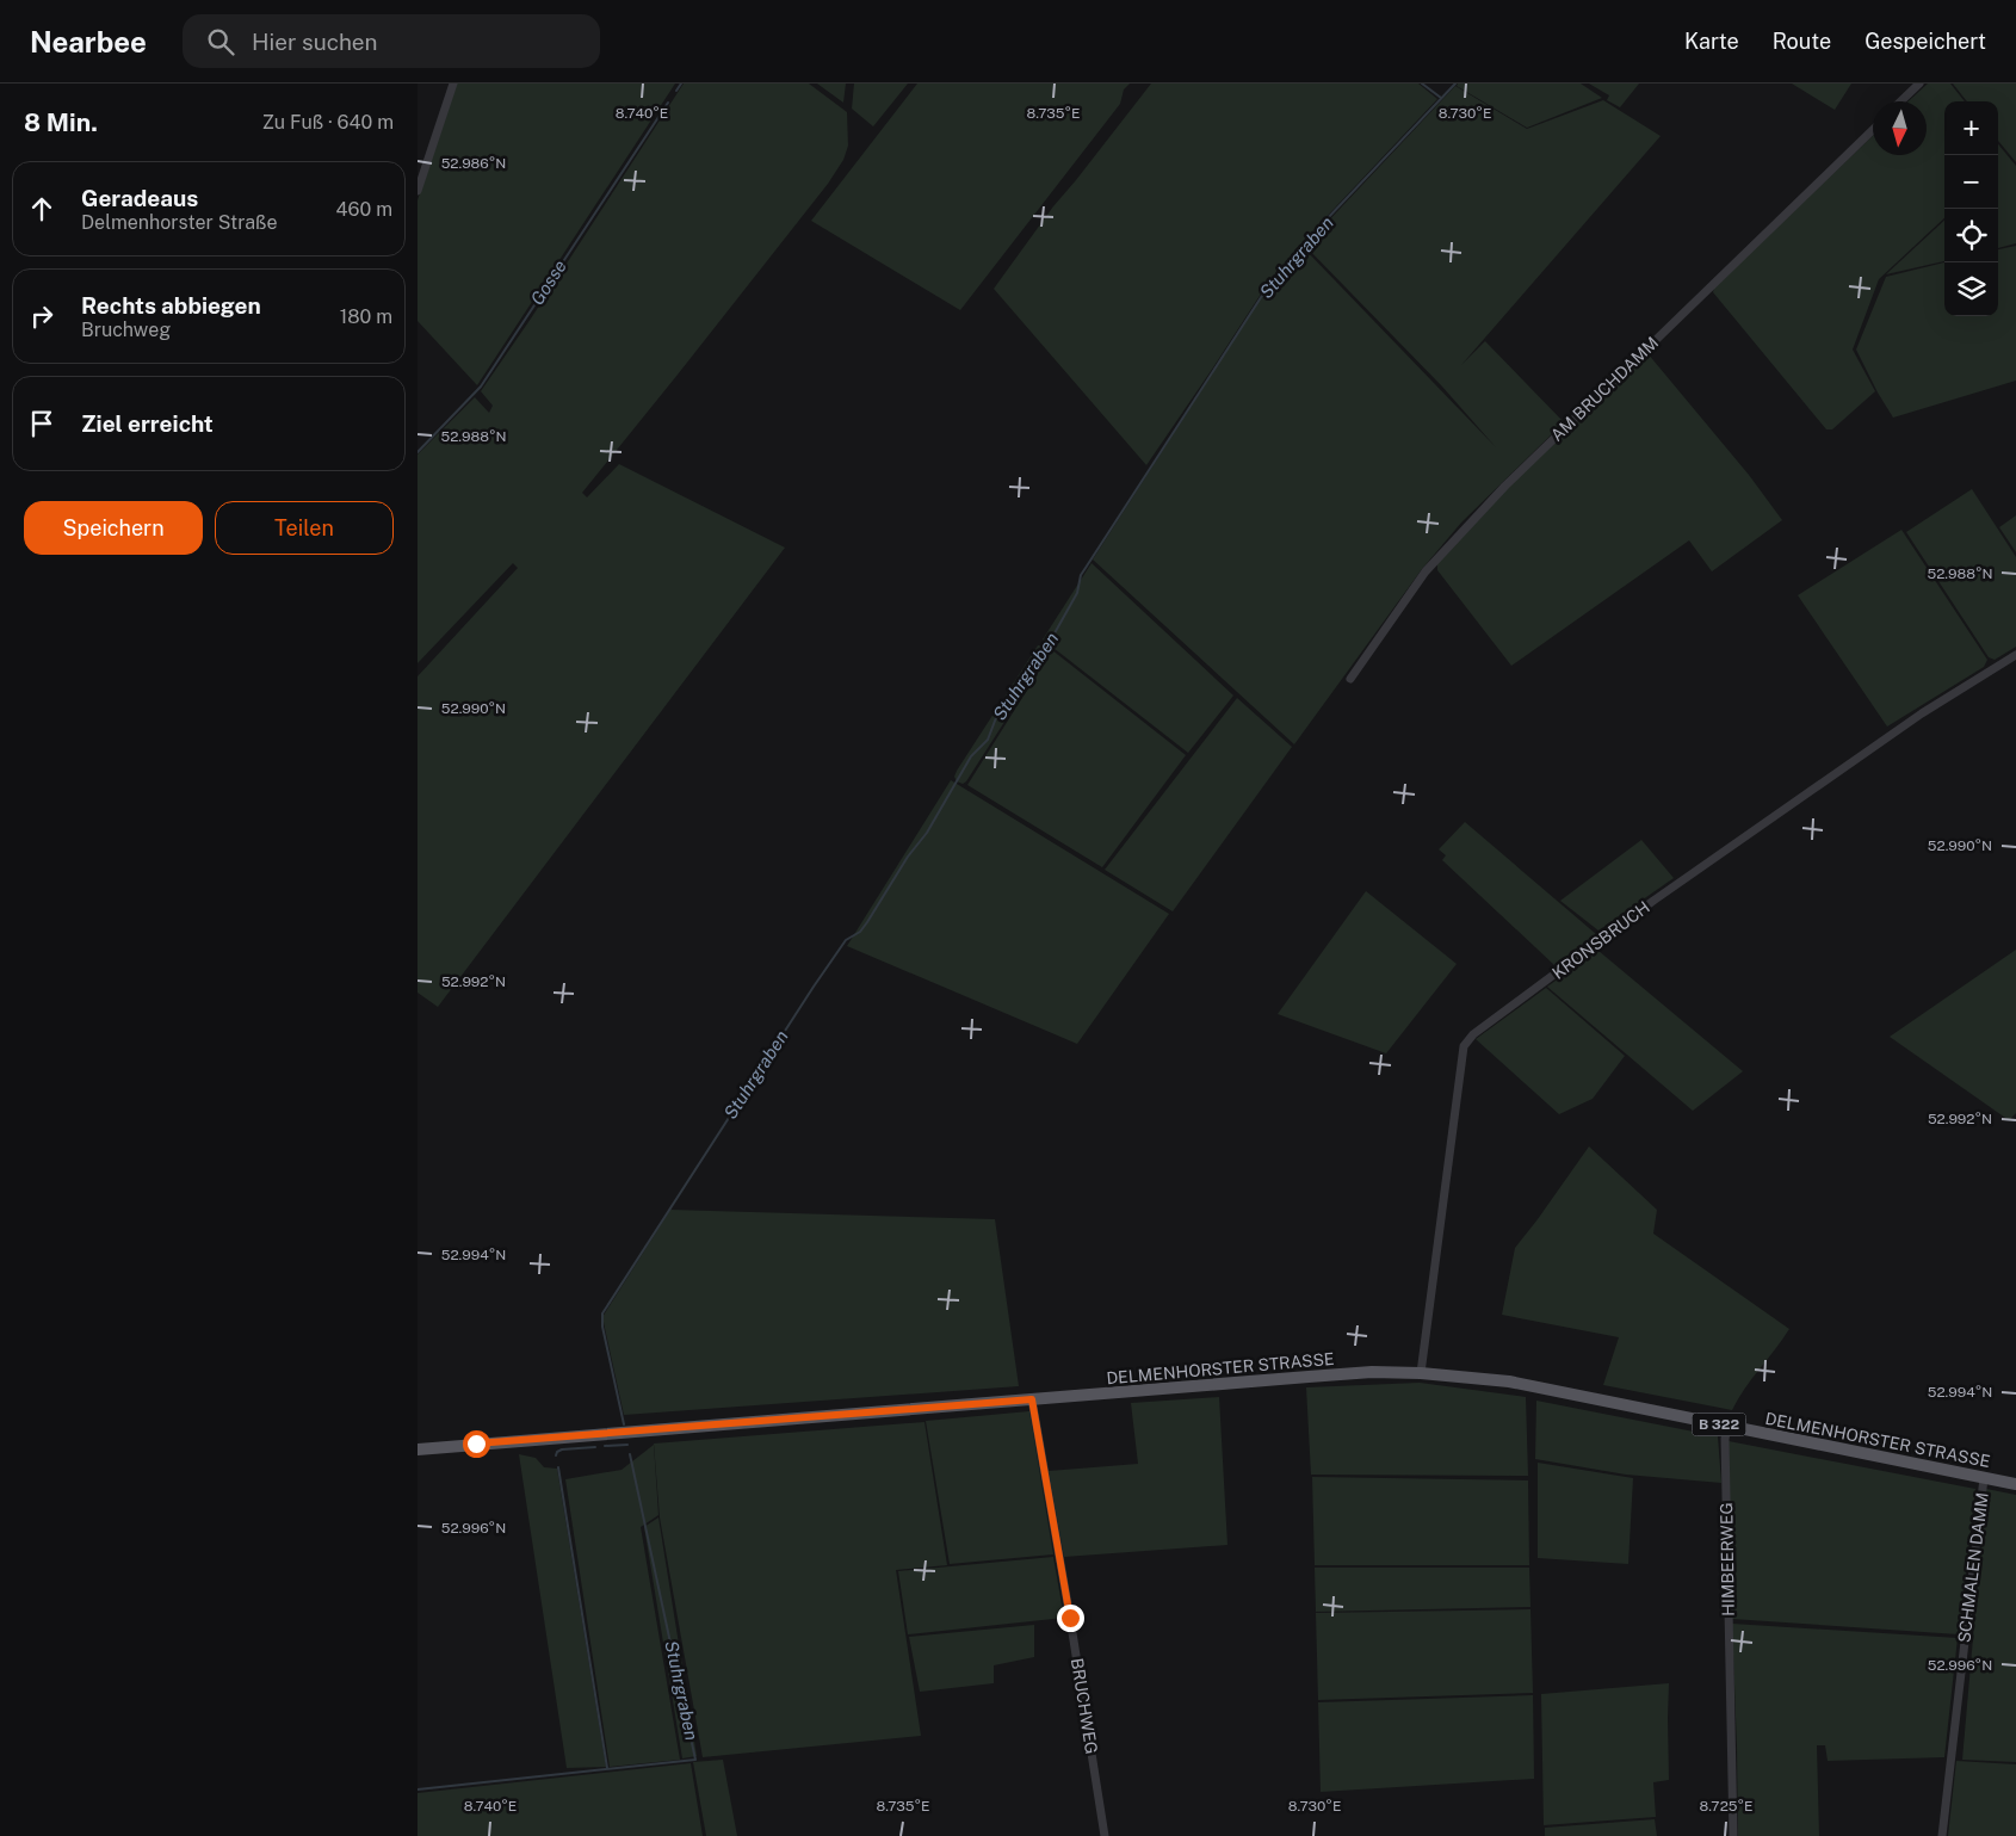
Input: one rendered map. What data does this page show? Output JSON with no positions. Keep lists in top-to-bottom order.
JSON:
{
  "streets": {
    "main road": ["DELMENHORSTER STRASSE", "B 322"],
    "street": [
      "AM BRUCHDAMM",
      "KRONSBRUCH",
      "HIMBEERWEG",
      "SCHMALEN DAMM",
      "BRUCHWEG"
    ]
  },
  "crossings": [
    ["KRONSBRUCH", "DELMENHORSTER STRASSE"],
    ["DELMENHORSTER STRASSE", "HIMBEERWEG"],
    ["DELMENHORSTER STRASSE", "SCHMALEN DAMM"],
    ["DELMENHORSTER STRASSE", "BRUCHWEG"]
  ],
  "water": ["Stuhrgraben", "Gosse"],
  "north": "bottom",
  "page": {
    "header": "Nearbee",
    "search": "Hier suchen",
    "nav": ["Karte", "Route", "Gespeichert"],
    "heading": ["8 Min.", "Zu Fuß · 640 m"],
    "map_buttons": ["+", "−"],
    "list": [
      ["Geradeaus", "Delmenhorster Straße", "460 m"],
      ["Rechts abbiegen", "Bruchweg", "180 m"],
      "Ziel erreicht"
    ],
    "buttons": ["Speichern", "Teilen"]
  },
  "coordinates": [
    "8.740°E",
    "8.735°E",
    "8.730°E",
    "52.986°N",
    "52.988°N",
    "52.990°N",
    "52.992°N",
    "52.994°N",
    "52.996°N",
    "8.725°E"
  ]
}
